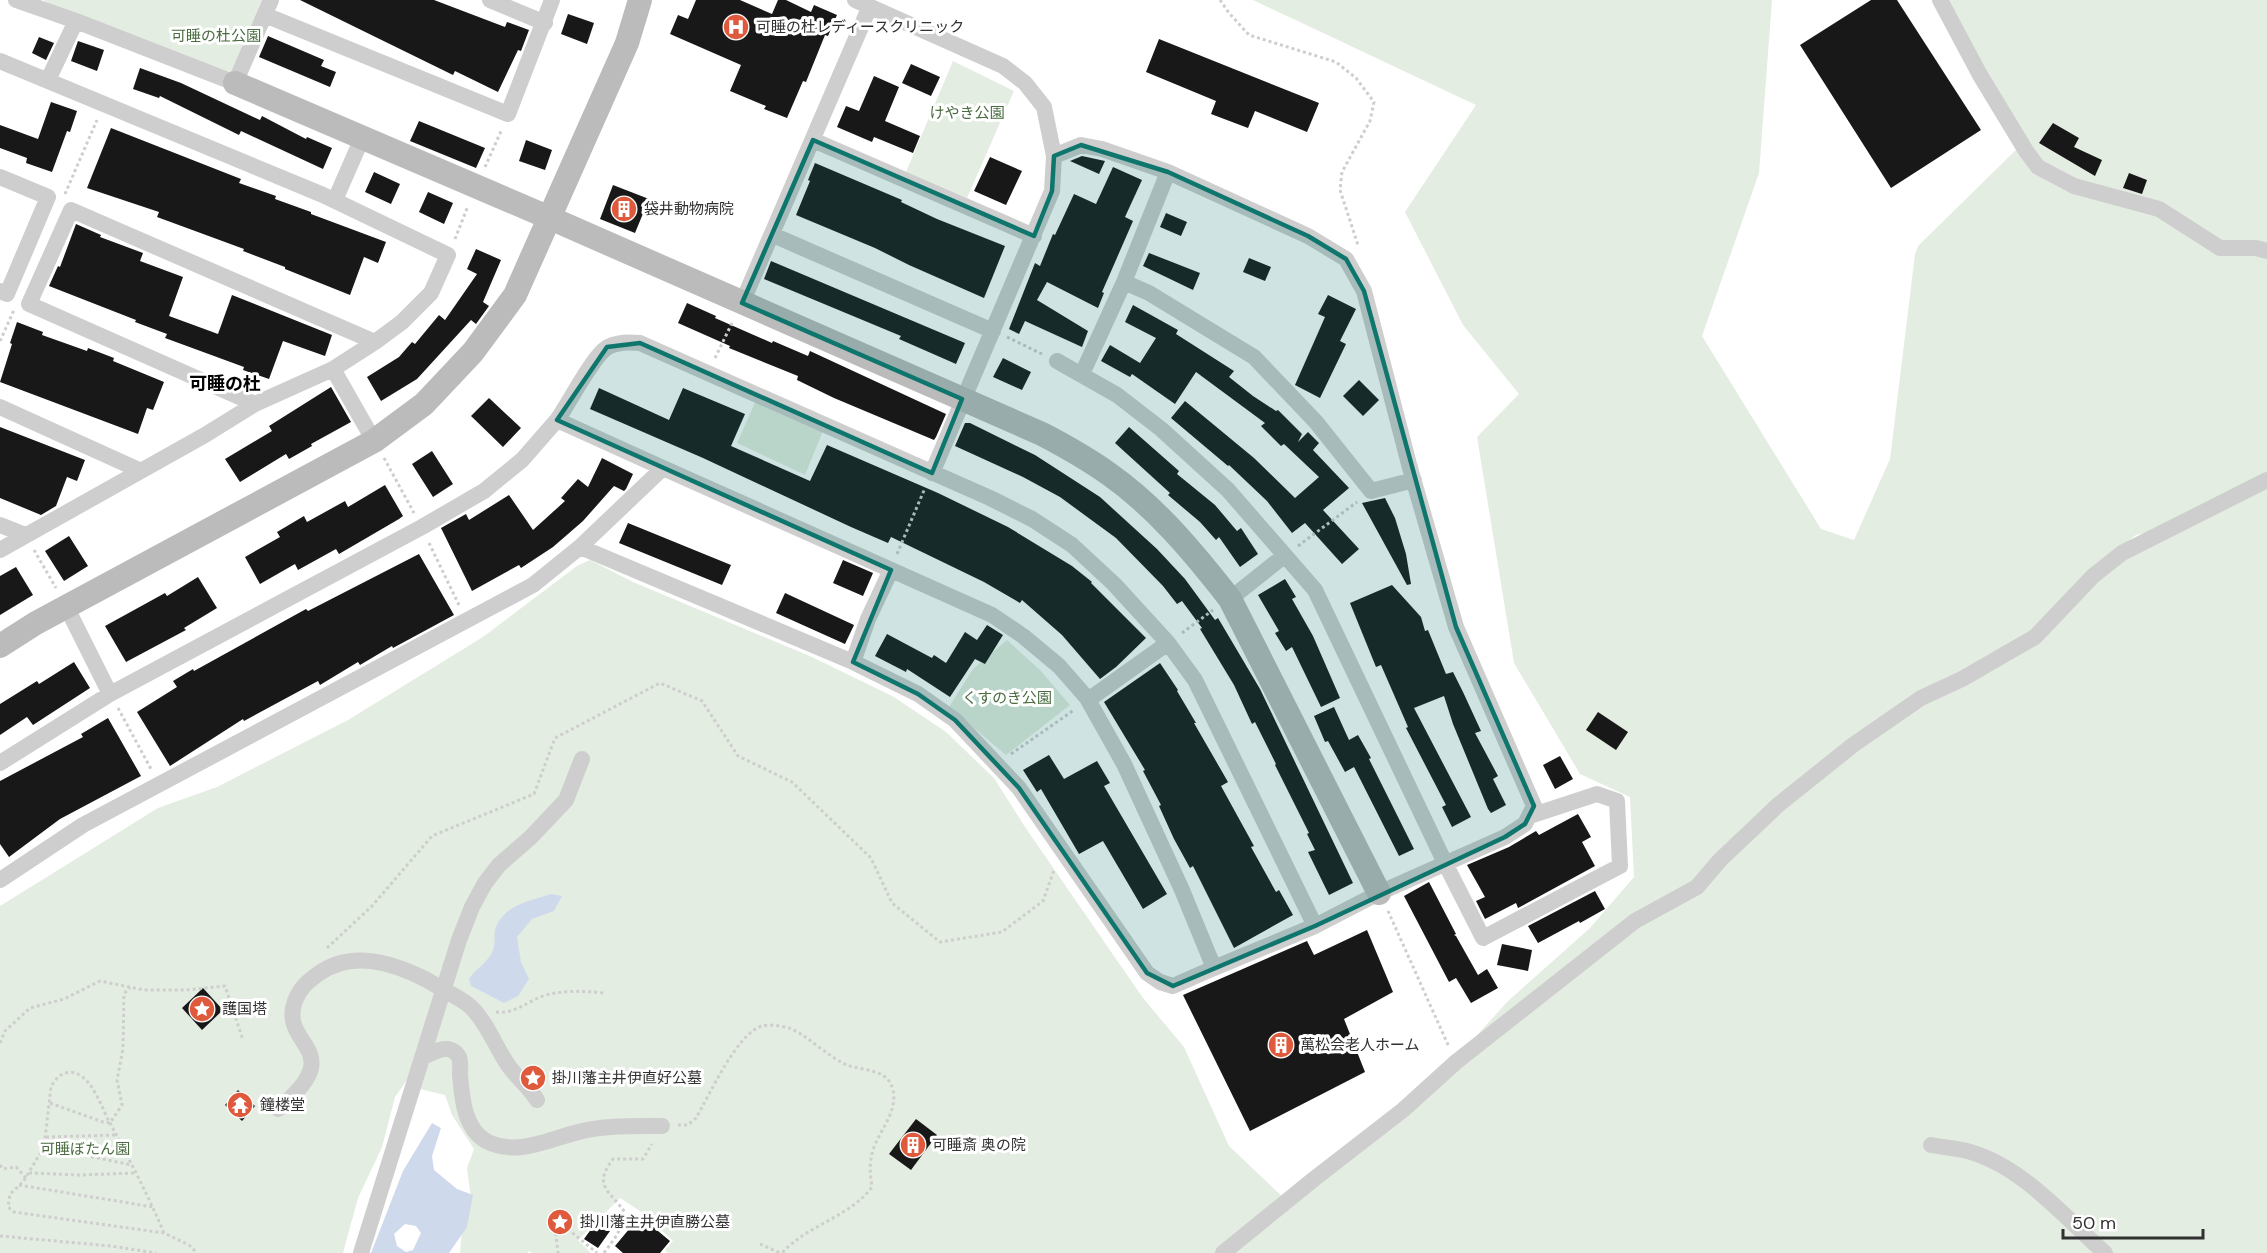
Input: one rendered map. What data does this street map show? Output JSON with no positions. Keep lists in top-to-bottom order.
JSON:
{
  "districts": ["可睡の杜"],
  "parks": [
    "可睡の杜公園",
    "けやき公園",
    "くすのき公園",
    "可睡ぼたん園"
  ],
  "places": {
    "hospital": ["可睡の杜レディースクリニック"],
    "building": ["袋井動物病院", "萬松会老人ホーム", "可睡斎 奥の院"],
    "place": ["護国塔", "掛川藩主井伊直好公墓", "掛川藩主井伊直勝公墓"],
    "temple": ["鐘楼堂"]
  },
  "scale_bar": "50 m"
}
